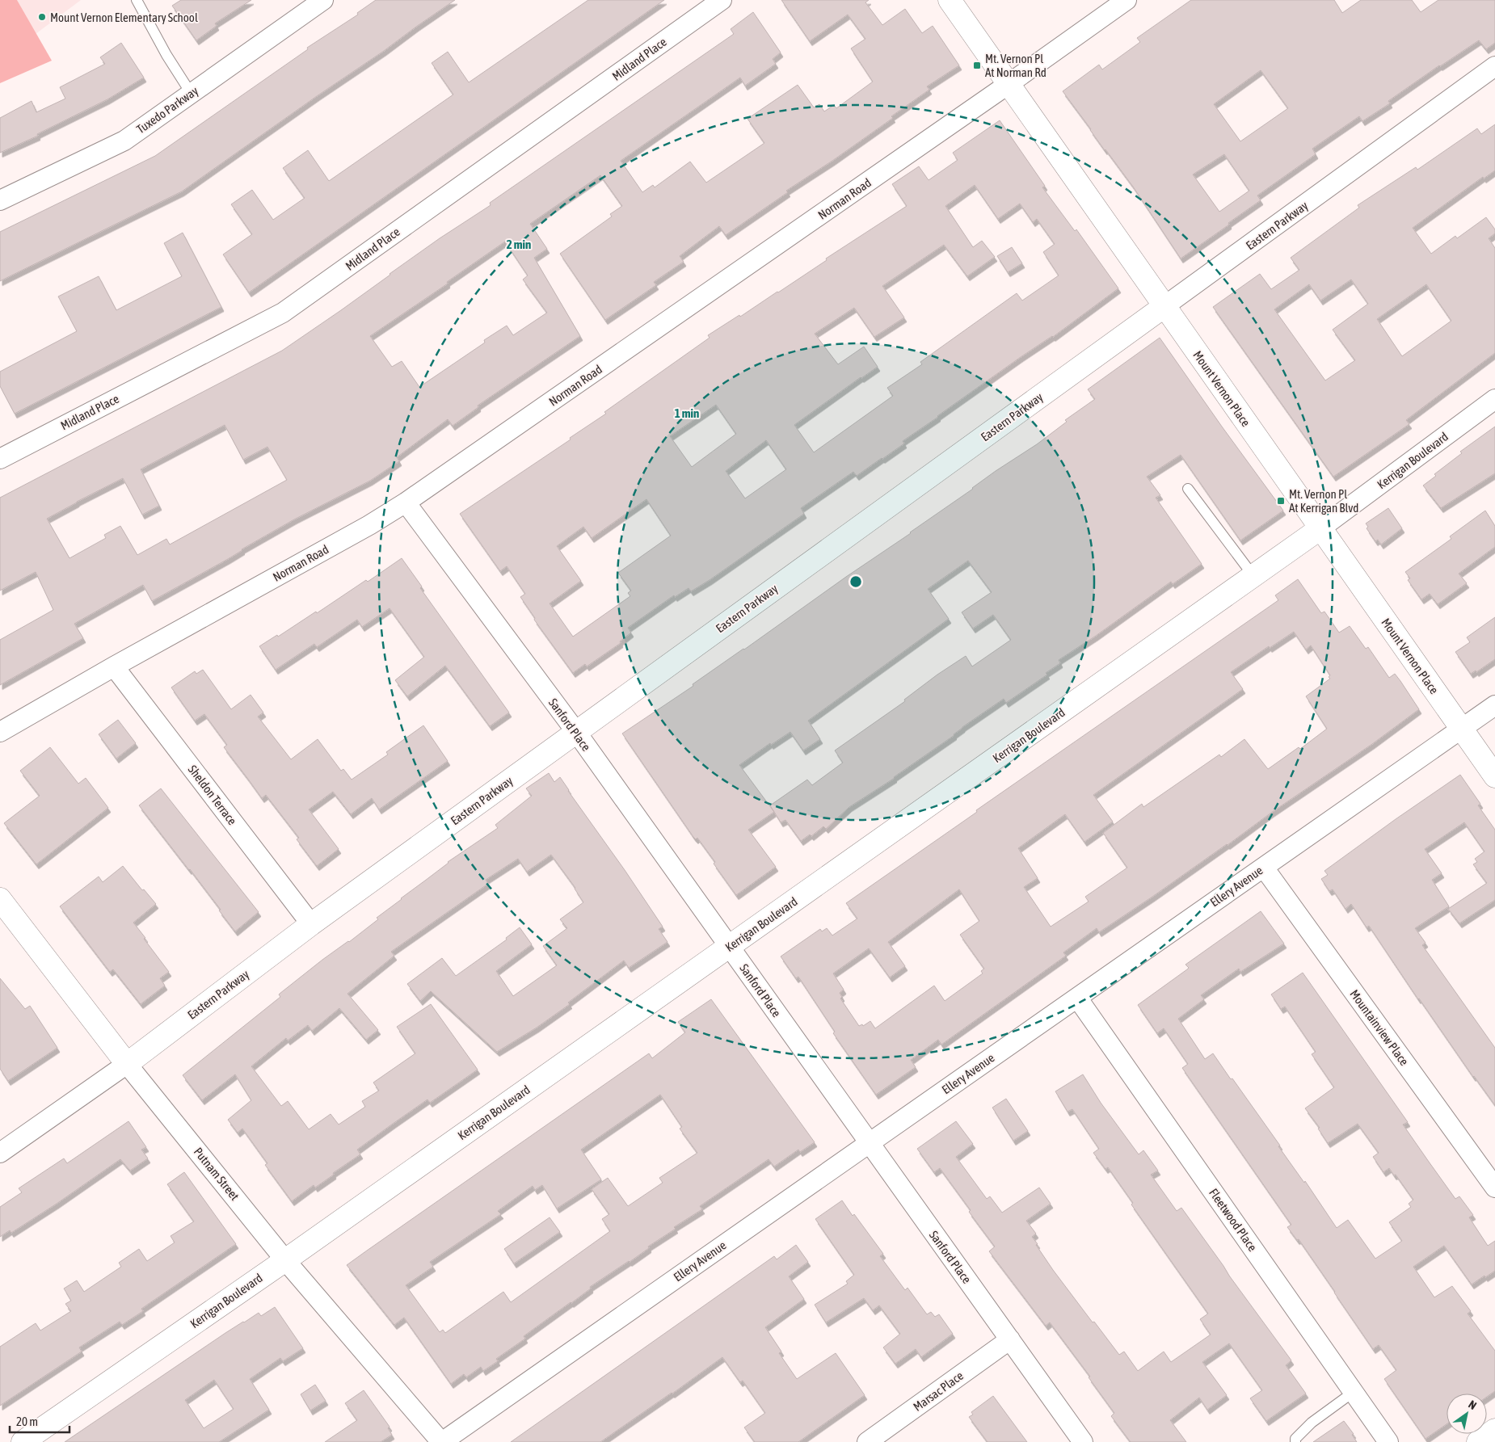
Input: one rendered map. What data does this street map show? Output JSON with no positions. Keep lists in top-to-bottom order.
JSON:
{
  "streets": {
    "street": [
      "Midland Place",
      "Tuxedo Parkway",
      "Norman Road",
      "Eastern Parkway",
      "Mount Vernon Place",
      "Kerrigan Boulevard",
      "Sanford Place",
      "Sheldon Terrace",
      "Ellery Avenue",
      "Mountainview Place",
      "Putnam Street",
      "Fleetwood Place",
      "Marsac Place"
    ]
  },
  "crossings": [
    ["Norman Road", "Mount Vernon Place"],
    ["Norman Road", "Sanford Place"],
    ["Norman Road", "Sheldon Terrace"],
    ["Eastern Parkway", "Mount Vernon Place"],
    ["Eastern Parkway", "Sanford Place"],
    ["Eastern Parkway", "Sheldon Terrace"],
    ["Eastern Parkway", "Putnam Street"],
    ["Mount Vernon Place", "Kerrigan Boulevard"],
    ["Mount Vernon Place", "Ellery Avenue"],
    ["Kerrigan Boulevard", "Sanford Place"],
    ["Kerrigan Boulevard", "Putnam Street"],
    ["Sanford Place", "Ellery Avenue"],
    ["Sanford Place", "Marsac Place"],
    ["Ellery Avenue", "Mountainview Place"],
    ["Ellery Avenue", "Putnam Street"],
    ["Ellery Avenue", "Fleetwood Place"]
  ],
  "places": {
    "other": ["Mount Vernon Elementary School"],
    "transit": ["Mt. Vernon Pl At Norman Rd", "Mt. Vernon Pl At Kerrigan Blvd"]
  },
  "scale_bar": "20 m",
  "north": "top right",
  "rings": ["2 min", "1 min"]
}
